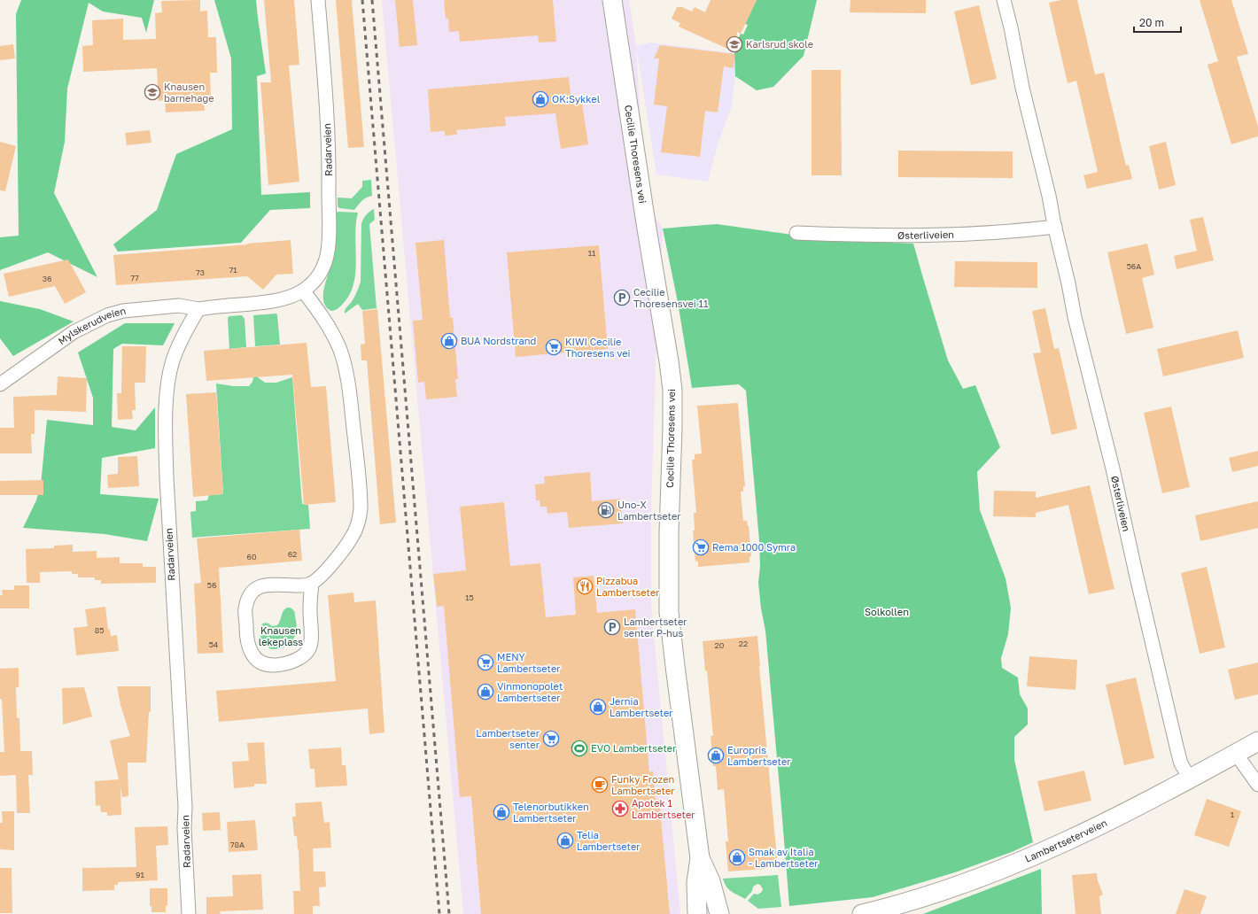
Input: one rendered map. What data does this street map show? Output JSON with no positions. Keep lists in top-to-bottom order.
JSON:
{
  "streets": {
    "street": [
      "Radarveien",
      "Cecilie Thoresens vei",
      "Østerliveien",
      "Mylskerudveien",
      "Lambertseterveien"
    ]
  },
  "crossings": [
    ["Radarveien", "Mylskerudveien"],
    ["Østerliveien", "Lambertseterveien"]
  ],
  "parks": ["Solkollen", "Knausen lekeplass"],
  "places": {
    "school or university": ["Karlsrud skole", "Knausen barnehage"],
    "shop": [
      "OK:Sykkel",
      "BUA Nordstrand",
      "Vinmonopolet Lambertseter",
      "Jernia Lambertseter",
      "Europris Lambertseter",
      "Telenorbutikken Lambertseter",
      "Telia Lambertseter",
      "Smak av Italia - Lambertseter"
    ],
    "parking": ["Cecilie Thoresensvei 11", "Lambertseter senter P-hus"],
    "supermarket": [
      "KIWI Cecilie Thoresens vei",
      "Rema 1000 Symra",
      "MENY Lambertseter",
      "Lambertseter senter"
    ],
    "fuel station": ["Uno-X Lambertseter"],
    "restaurant": ["Pizzabua Lambertseter"],
    "sports": ["EVO Lambertseter"],
    "cafe": ["Funky Frozen Lambertseter"],
    "pharmacy": ["Apotek 1 Lambertseter"]
  },
  "house_numbers": [
    "11",
    "56A",
    "71",
    "73",
    "77",
    "36",
    "62",
    "60",
    "56",
    "15",
    "85",
    "22",
    "54",
    "20",
    "1",
    "78A",
    "91"
  ],
  "scale_bar": "20 m"
}
